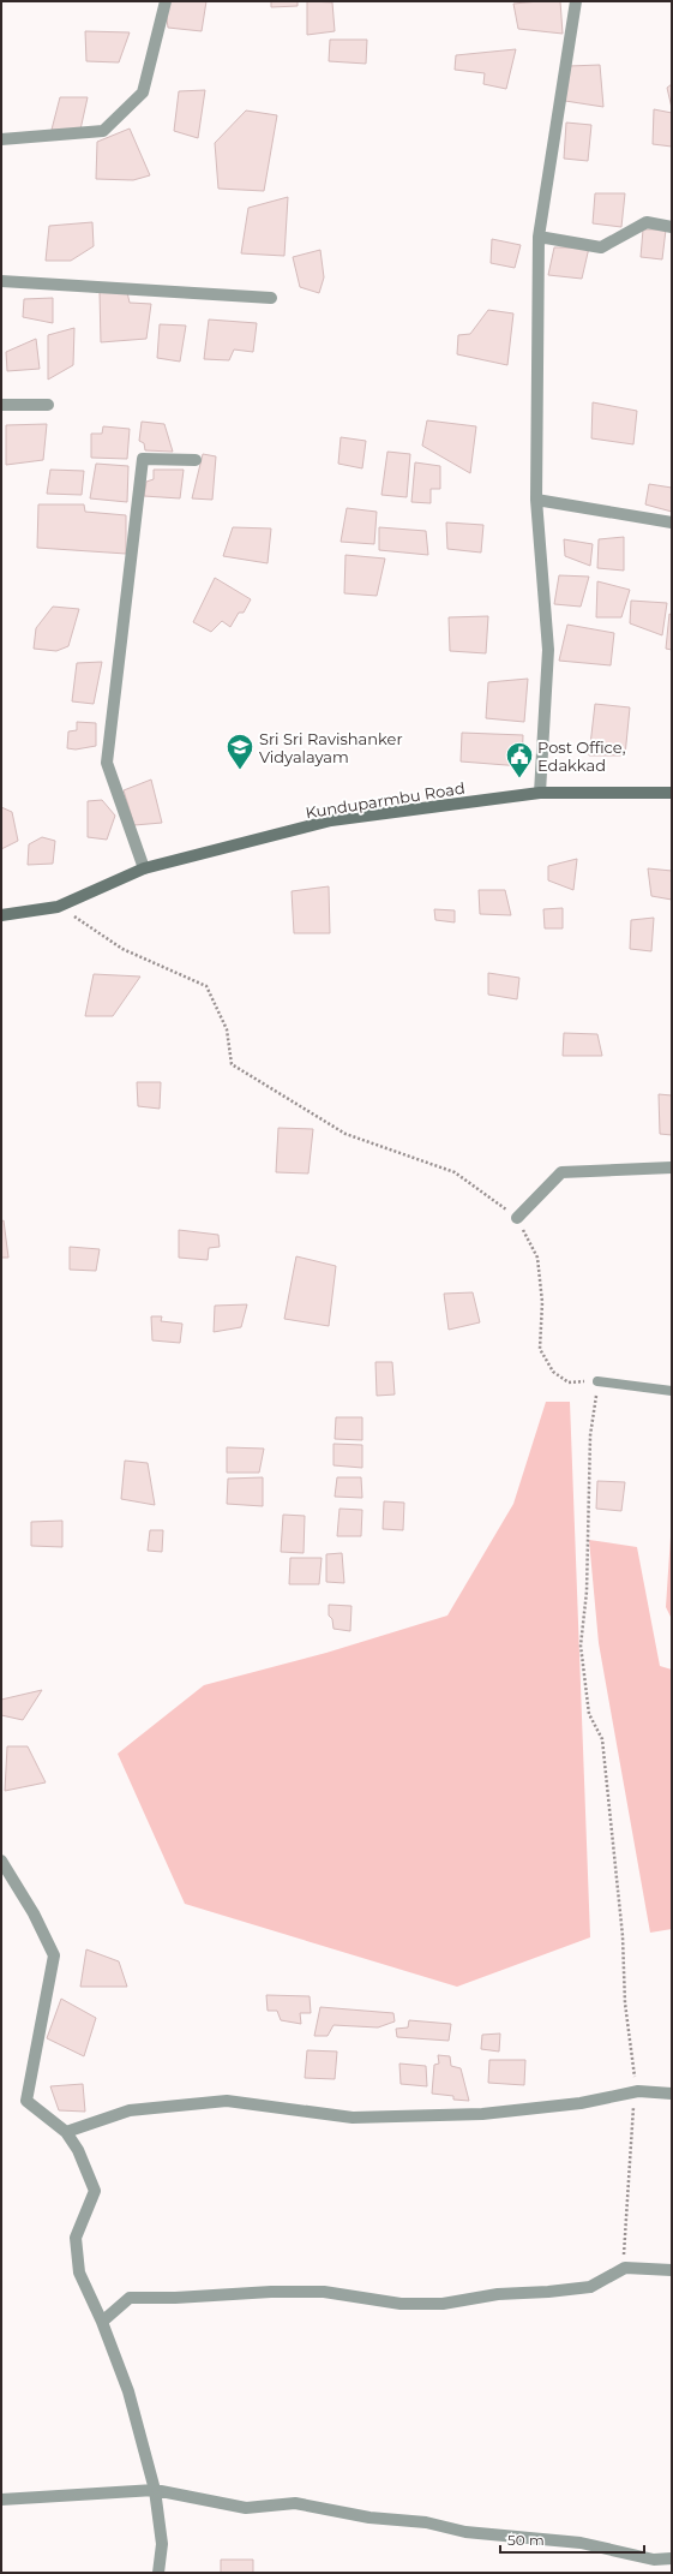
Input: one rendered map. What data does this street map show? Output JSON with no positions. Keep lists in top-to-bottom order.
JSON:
{
  "streets": {
    "main road": ["Kunduparmbu Road"]
  },
  "places": {
    "school or university": ["Sri Sri Ravishanker Vidyalayam"],
    "public building": ["Post Office, Edakkad"]
  },
  "scale_bar": "50 m"
}
